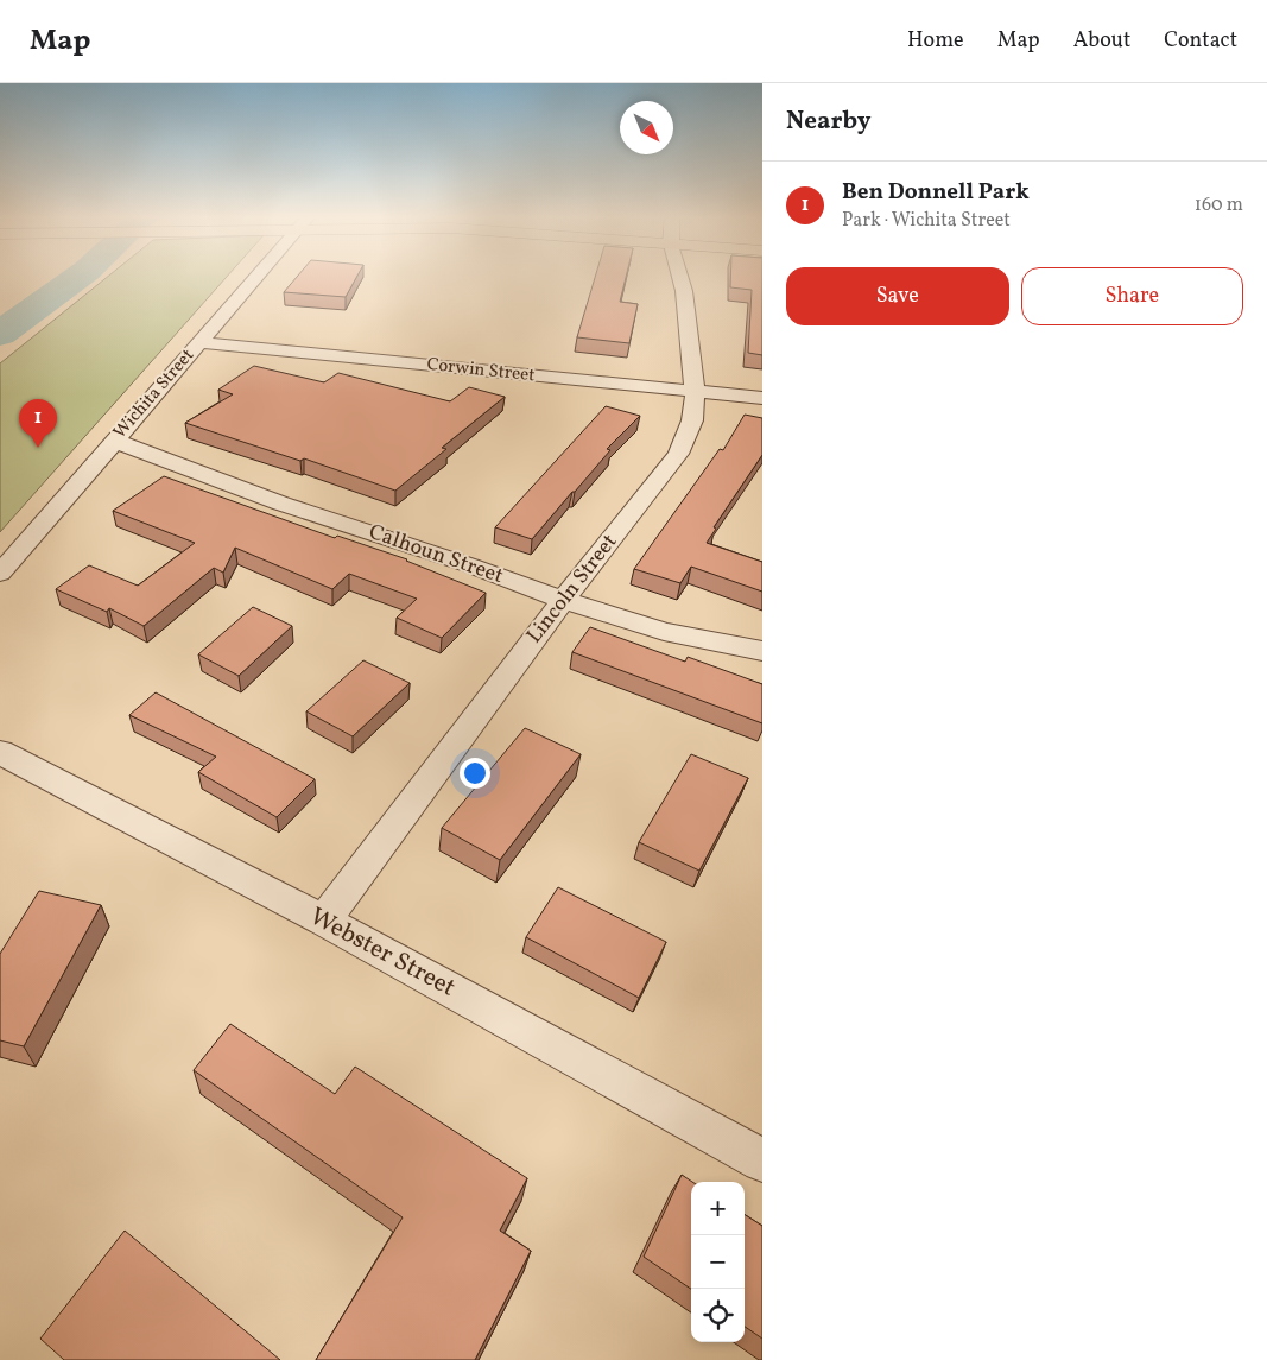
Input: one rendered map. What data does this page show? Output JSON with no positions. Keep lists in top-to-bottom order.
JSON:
{
  "streets": {
    "street": [
      "Corwin Street",
      "Wichita Street",
      "Calhoun Street",
      "Lincoln Street",
      "Webster Street"
    ]
  },
  "crossings": [
    ["Corwin Street", "Wichita Street"],
    ["Corwin Street", "Lincoln Street"],
    ["Wichita Street", "Calhoun Street"],
    ["Calhoun Street", "Lincoln Street"],
    ["Lincoln Street", "Webster Street"]
  ],
  "north": "bottom right",
  "page": {
    "header": "Map",
    "nav": [
      "Home",
      "Map",
      "About",
      "Contact"
    ],
    "heading": "Nearby",
    "list": [
      {
        "mark": "1",
        "name": "Ben Donnell Park",
        "note": "Park · Wichita Street",
        "value": "160 m"
      }
    ],
    "buttons": ["Save", "Share"],
    "pins": "1",
    "map_buttons": ["+", "−"]
  }
}
